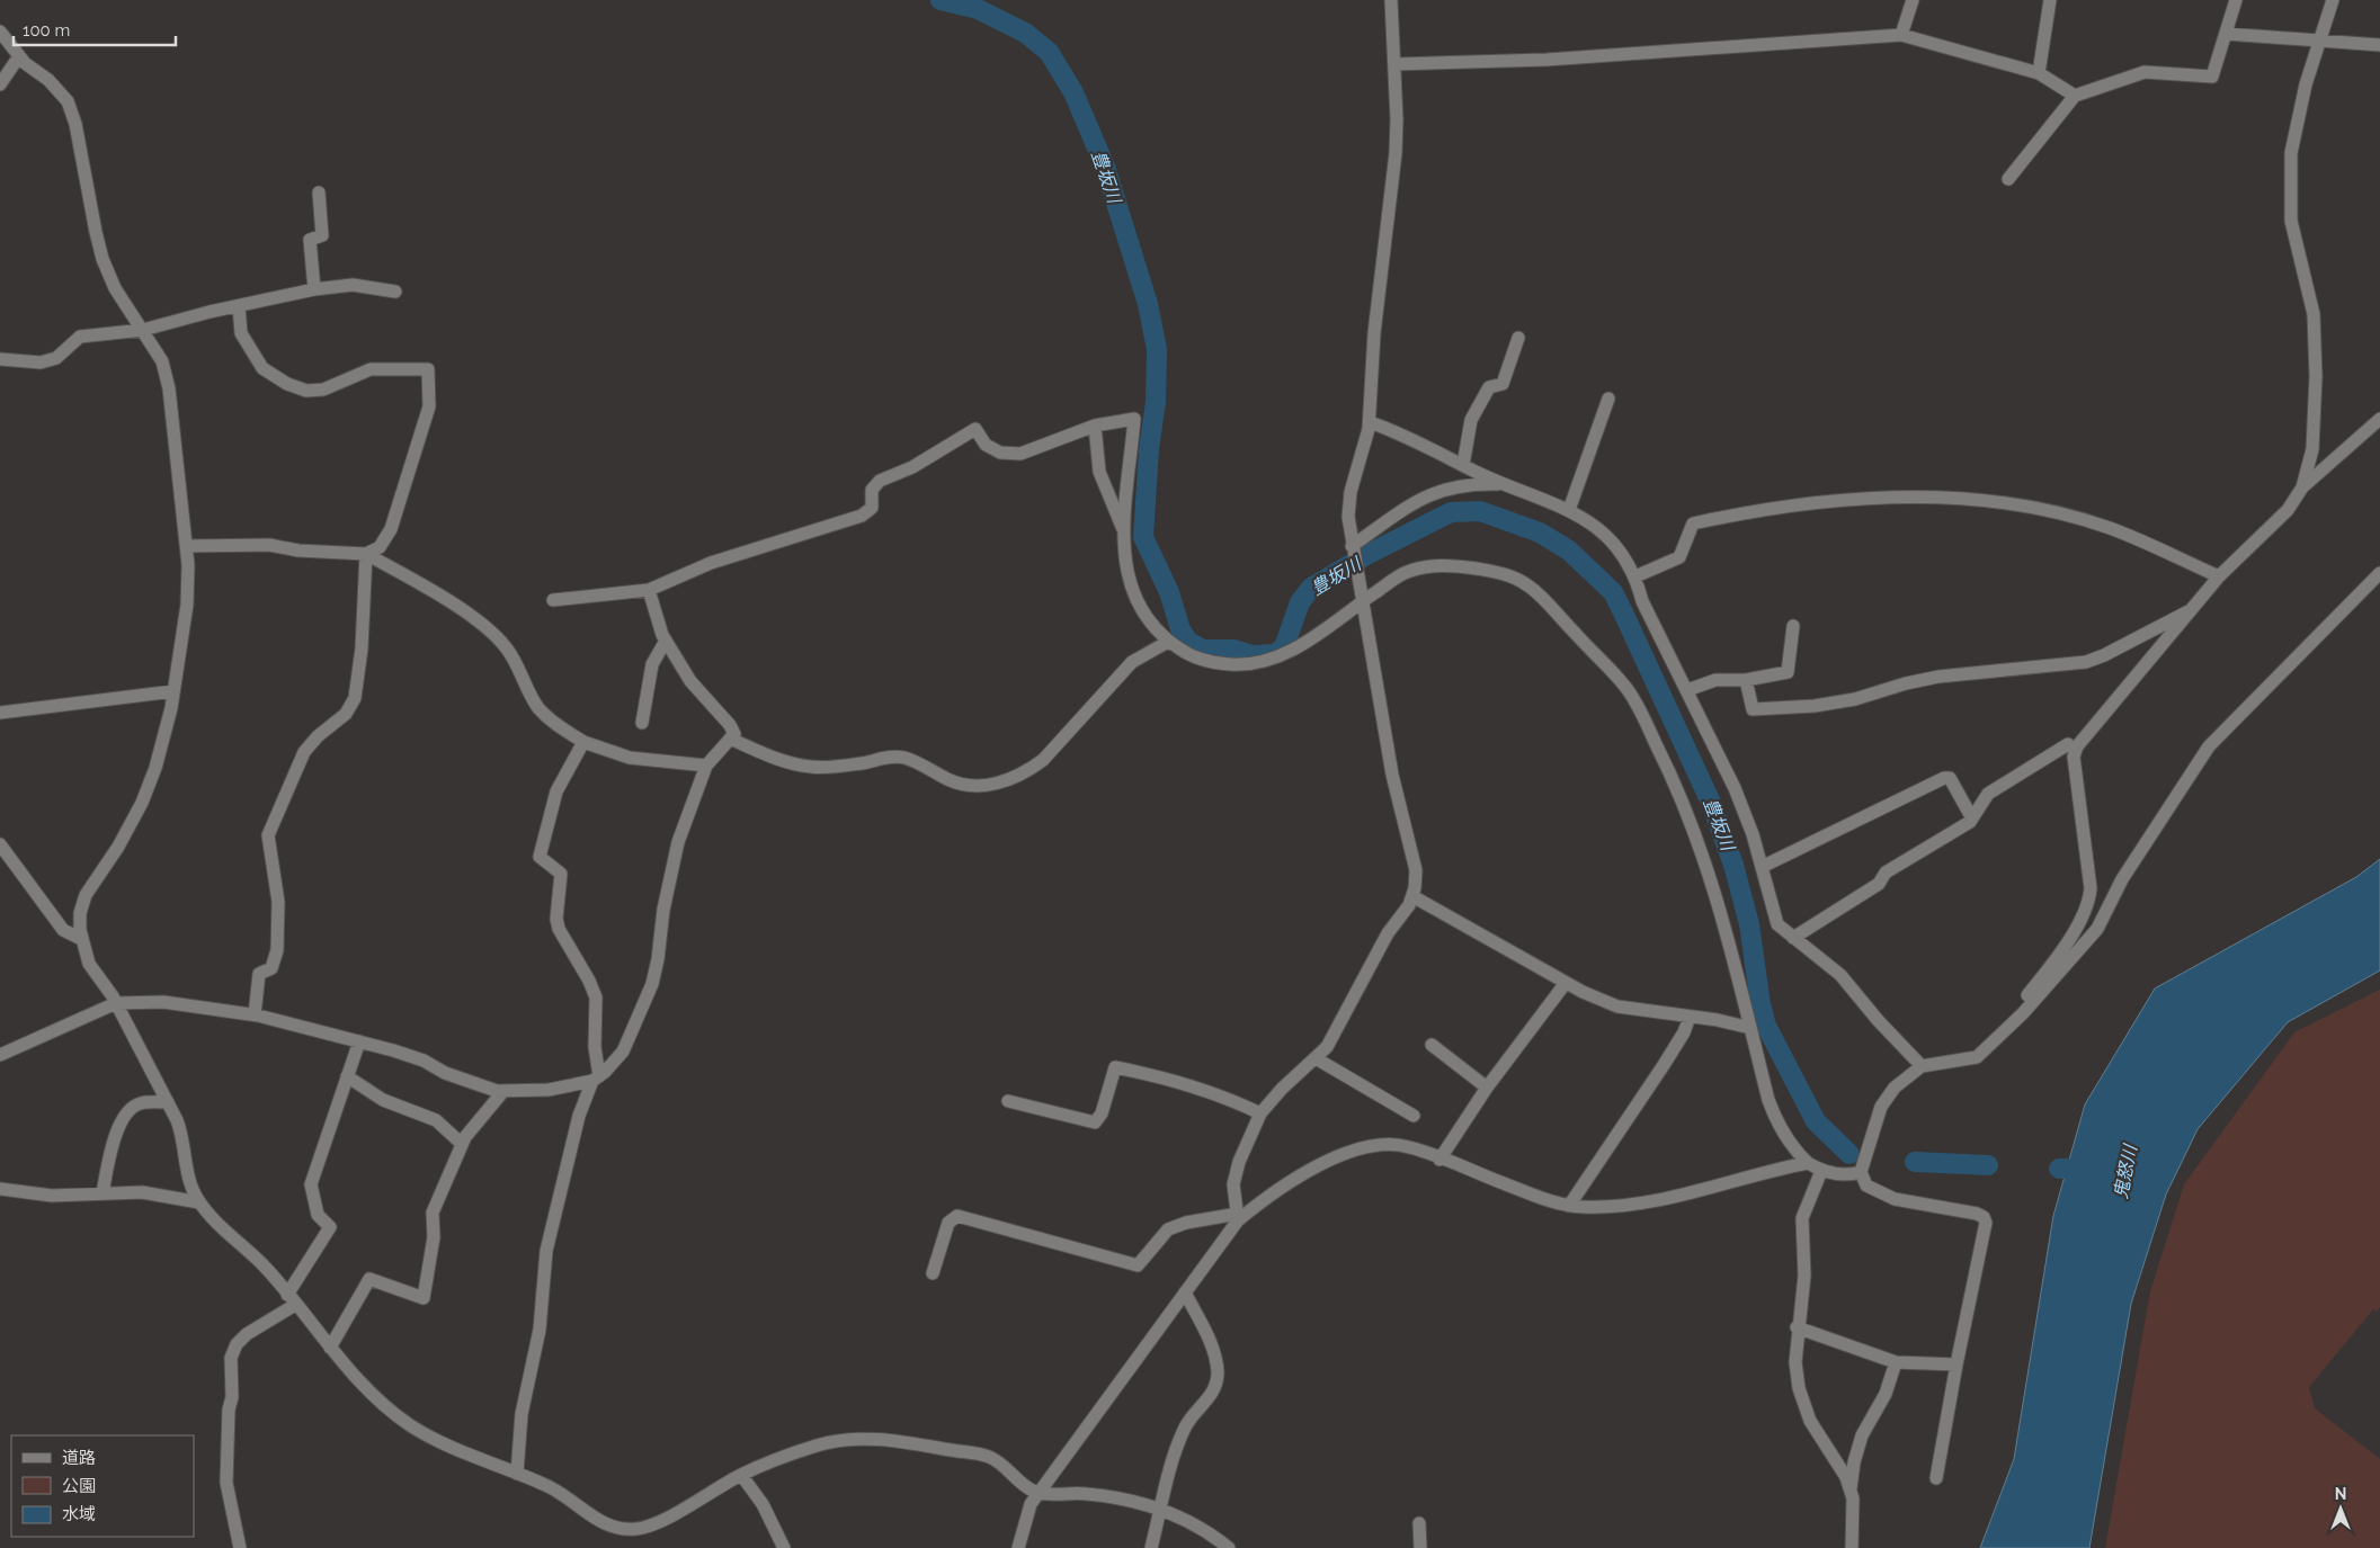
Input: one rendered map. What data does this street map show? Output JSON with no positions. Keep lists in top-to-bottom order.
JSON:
{
  "water": ["豊坂川", "鬼怒川"],
  "legend": ["道路", "公園", "水域"],
  "scale_bar": "100 m",
  "north": "top"
}
